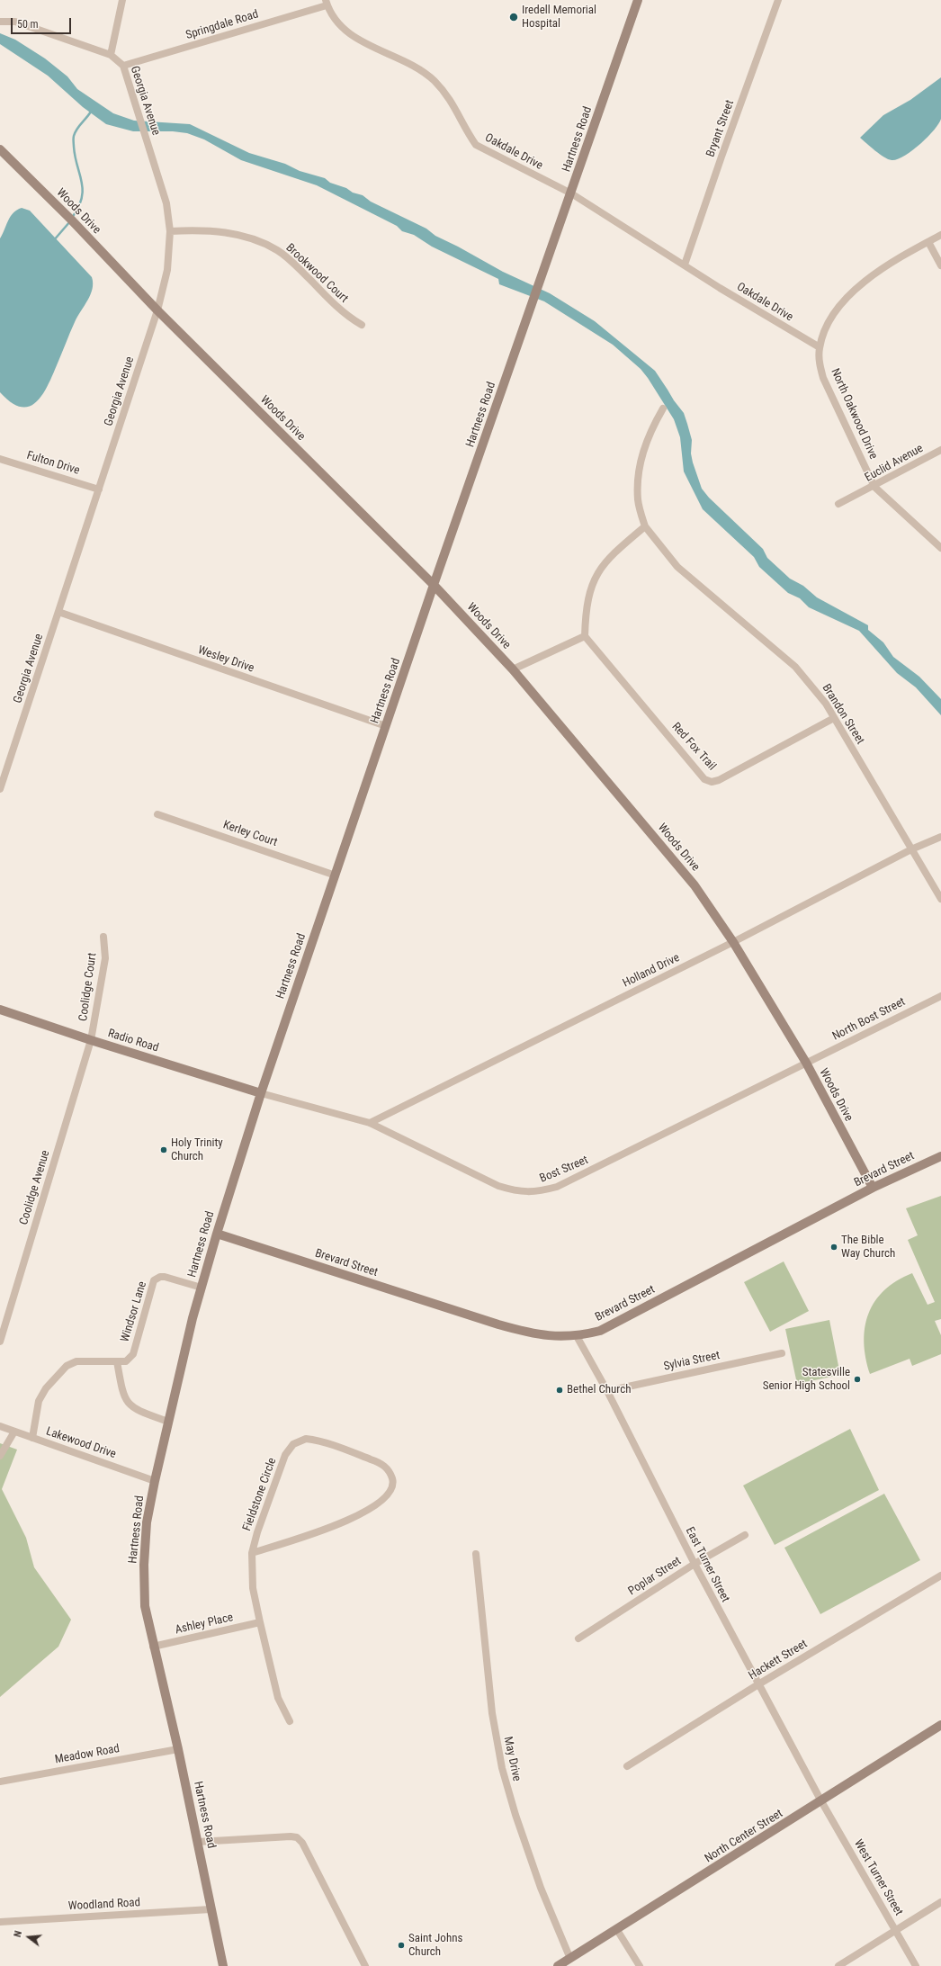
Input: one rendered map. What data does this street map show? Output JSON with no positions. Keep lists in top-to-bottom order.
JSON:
{
  "streets": {
    "main road": [
      "Hartness Road",
      "Woods Drive",
      "Radio Road",
      "Brevard Street",
      "North Center Street"
    ],
    "street": [
      "Springdale Road",
      "Georgia Avenue",
      "Bryant Street",
      "Oakdale Drive",
      "Brookwood Court",
      "North Oakwood Drive",
      "Fulton Drive",
      "Euclid Avenue",
      "Wesley Drive",
      "Brandon Street",
      "Red Fox Trail",
      "Kerley Court",
      "Holland Drive",
      "Coolidge Court",
      "North Bost Street",
      "Bost Street",
      "Coolidge Avenue",
      "Windsor Lane",
      "Sylvia Street",
      "Lakewood Drive",
      "Fieldstone Circle",
      "East Turner Street",
      "Poplar Street",
      "Ashley Place",
      "Hackett Street",
      "Meadow Road",
      "May Drive",
      "West Turner Street",
      "Woodland Road"
    ]
  },
  "crossings": [
    ["Springdale Road", "Georgia Avenue"],
    ["Springdale Road", "Oakdale Drive"],
    ["Georgia Avenue", "Woods Drive"],
    ["Georgia Avenue", "Brookwood Court"],
    ["Georgia Avenue", "Fulton Drive"],
    ["Georgia Avenue", "Wesley Drive"],
    ["Bryant Street", "Oakdale Drive"],
    ["Hartness Road", "Oakdale Drive"],
    ["Hartness Road", "Woods Drive"],
    ["Hartness Road", "Wesley Drive"],
    ["Hartness Road", "Kerley Court"],
    ["Hartness Road", "Radio Road"],
    ["Hartness Road", "Bost Street"],
    ["Hartness Road", "Brevard Street"],
    ["Hartness Road", "Windsor Lane"],
    ["Hartness Road", "Lakewood Drive"],
    ["Hartness Road", "Ashley Place"],
    ["Hartness Road", "Meadow Road"],
    ["Hartness Road", "Woodland Road"],
    ["Oakdale Drive", "North Oakwood Drive"],
    ["Woods Drive", "Holland Drive"],
    ["Woods Drive", "North Bost Street"],
    ["Woods Drive", "Bost Street"],
    ["Woods Drive", "Brevard Street"],
    ["North Oakwood Drive", "Euclid Avenue"],
    ["Brandon Street", "Red Fox Trail"],
    ["Brandon Street", "Holland Drive"],
    ["Holland Drive", "Bost Street"],
    ["Coolidge Court", "Radio Road"],
    ["Coolidge Court", "Coolidge Avenue"],
    ["North Bost Street", "Bost Street"],
    ["Radio Road", "Bost Street"],
    ["Radio Road", "Coolidge Avenue"],
    ["Brevard Street", "East Turner Street"],
    ["Windsor Lane", "Lakewood Drive"],
    ["Sylvia Street", "East Turner Street"],
    ["Fieldstone Circle", "Ashley Place"],
    ["East Turner Street", "Poplar Street"],
    ["East Turner Street", "Hackett Street"],
    ["East Turner Street", "North Center Street"],
    ["East Turner Street", "West Turner Street"],
    ["May Drive", "North Center Street"],
    ["North Center Street", "West Turner Street"]
  ],
  "places": [
    "Iredell Memorial Hospital",
    "Holy Trinity Church",
    "The Bible Way Church",
    "Statesville Senior High School",
    "Bethel Church",
    "Saint Johns Church"
  ],
  "scale_bar": "50 m",
  "north": "left"
}
